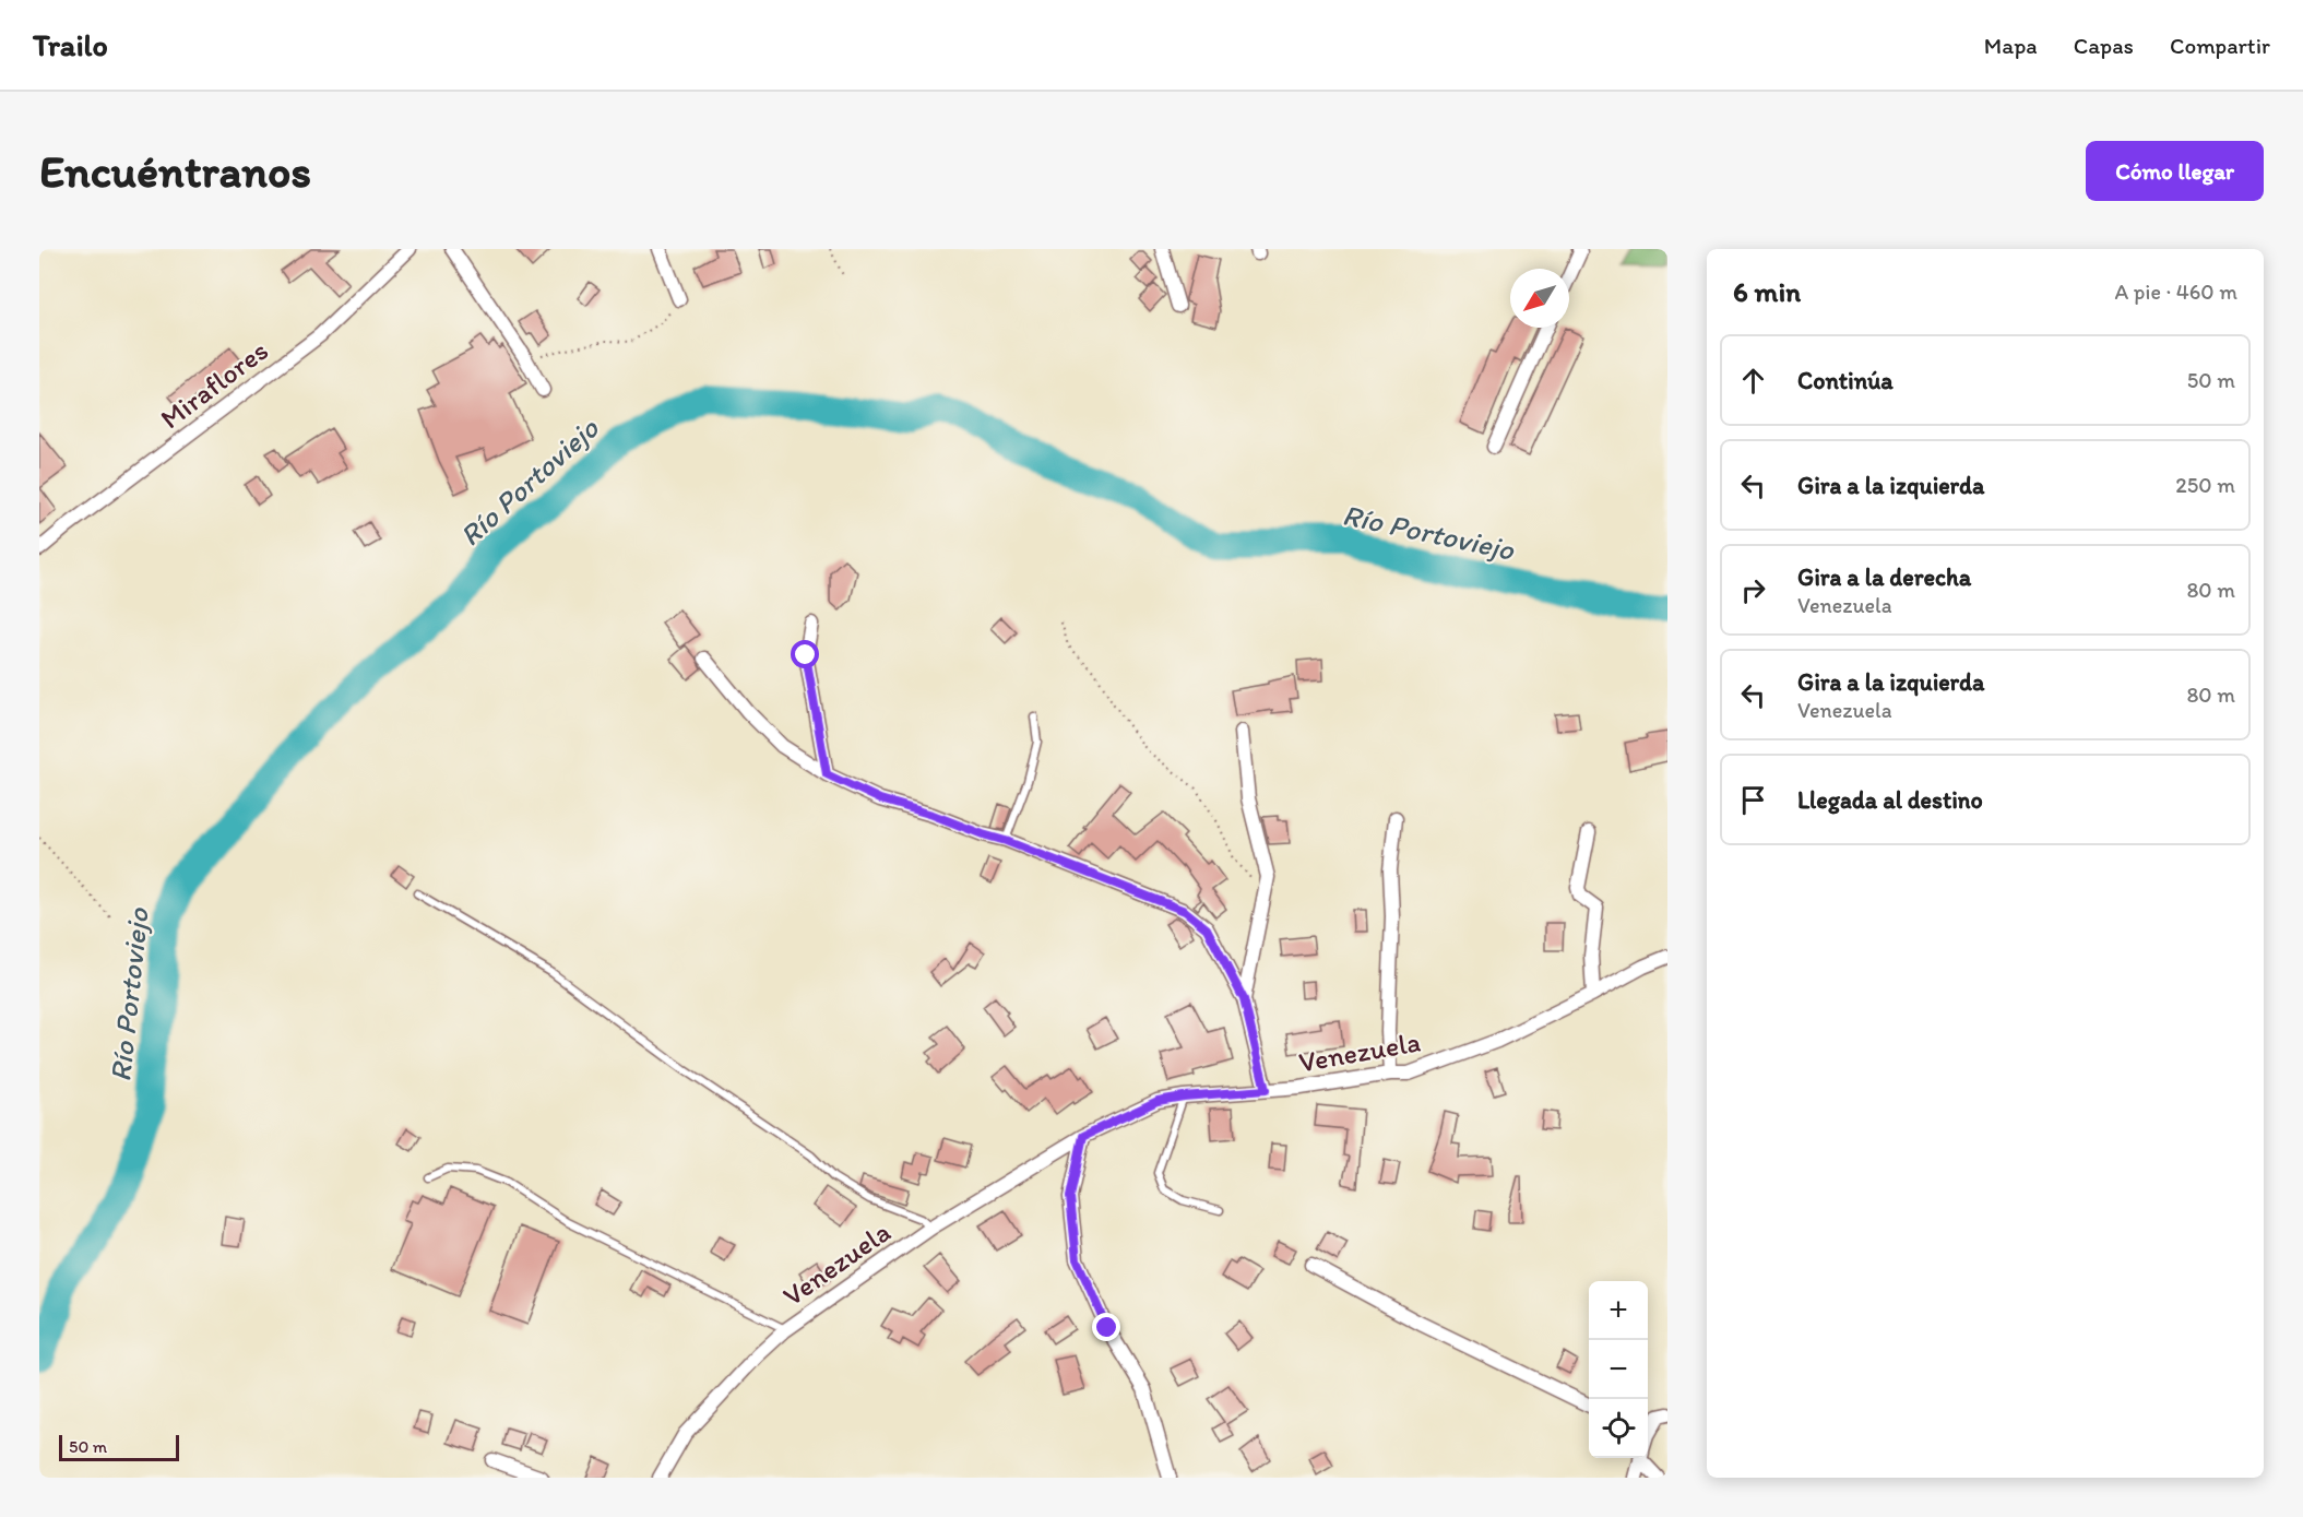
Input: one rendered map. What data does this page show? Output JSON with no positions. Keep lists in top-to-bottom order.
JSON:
{
  "streets": {
    "street": ["Miraflores", "Venezuela"]
  },
  "water": ["Río Portoviejo"],
  "scale_bar": "50 m",
  "north": "bottom left",
  "page": {
    "header": "Trailo",
    "nav": ["Mapa", "Capas", "Compartir"],
    "buttons": "Cómo llegar",
    "title": "Encuéntranos",
    "heading": ["6 min", "A pie · 460 m"],
    "list": [
      ["Continúa", "50 m"],
      ["Gira a la izquierda", "250 m"],
      ["Gira a la derecha", "Venezuela", "80 m"],
      ["Gira a la izquierda", "Venezuela", "80 m"],
      "Llegada al destino"
    ],
    "map_buttons": ["+", "−"],
    "scale": "50 m"
  }
}
